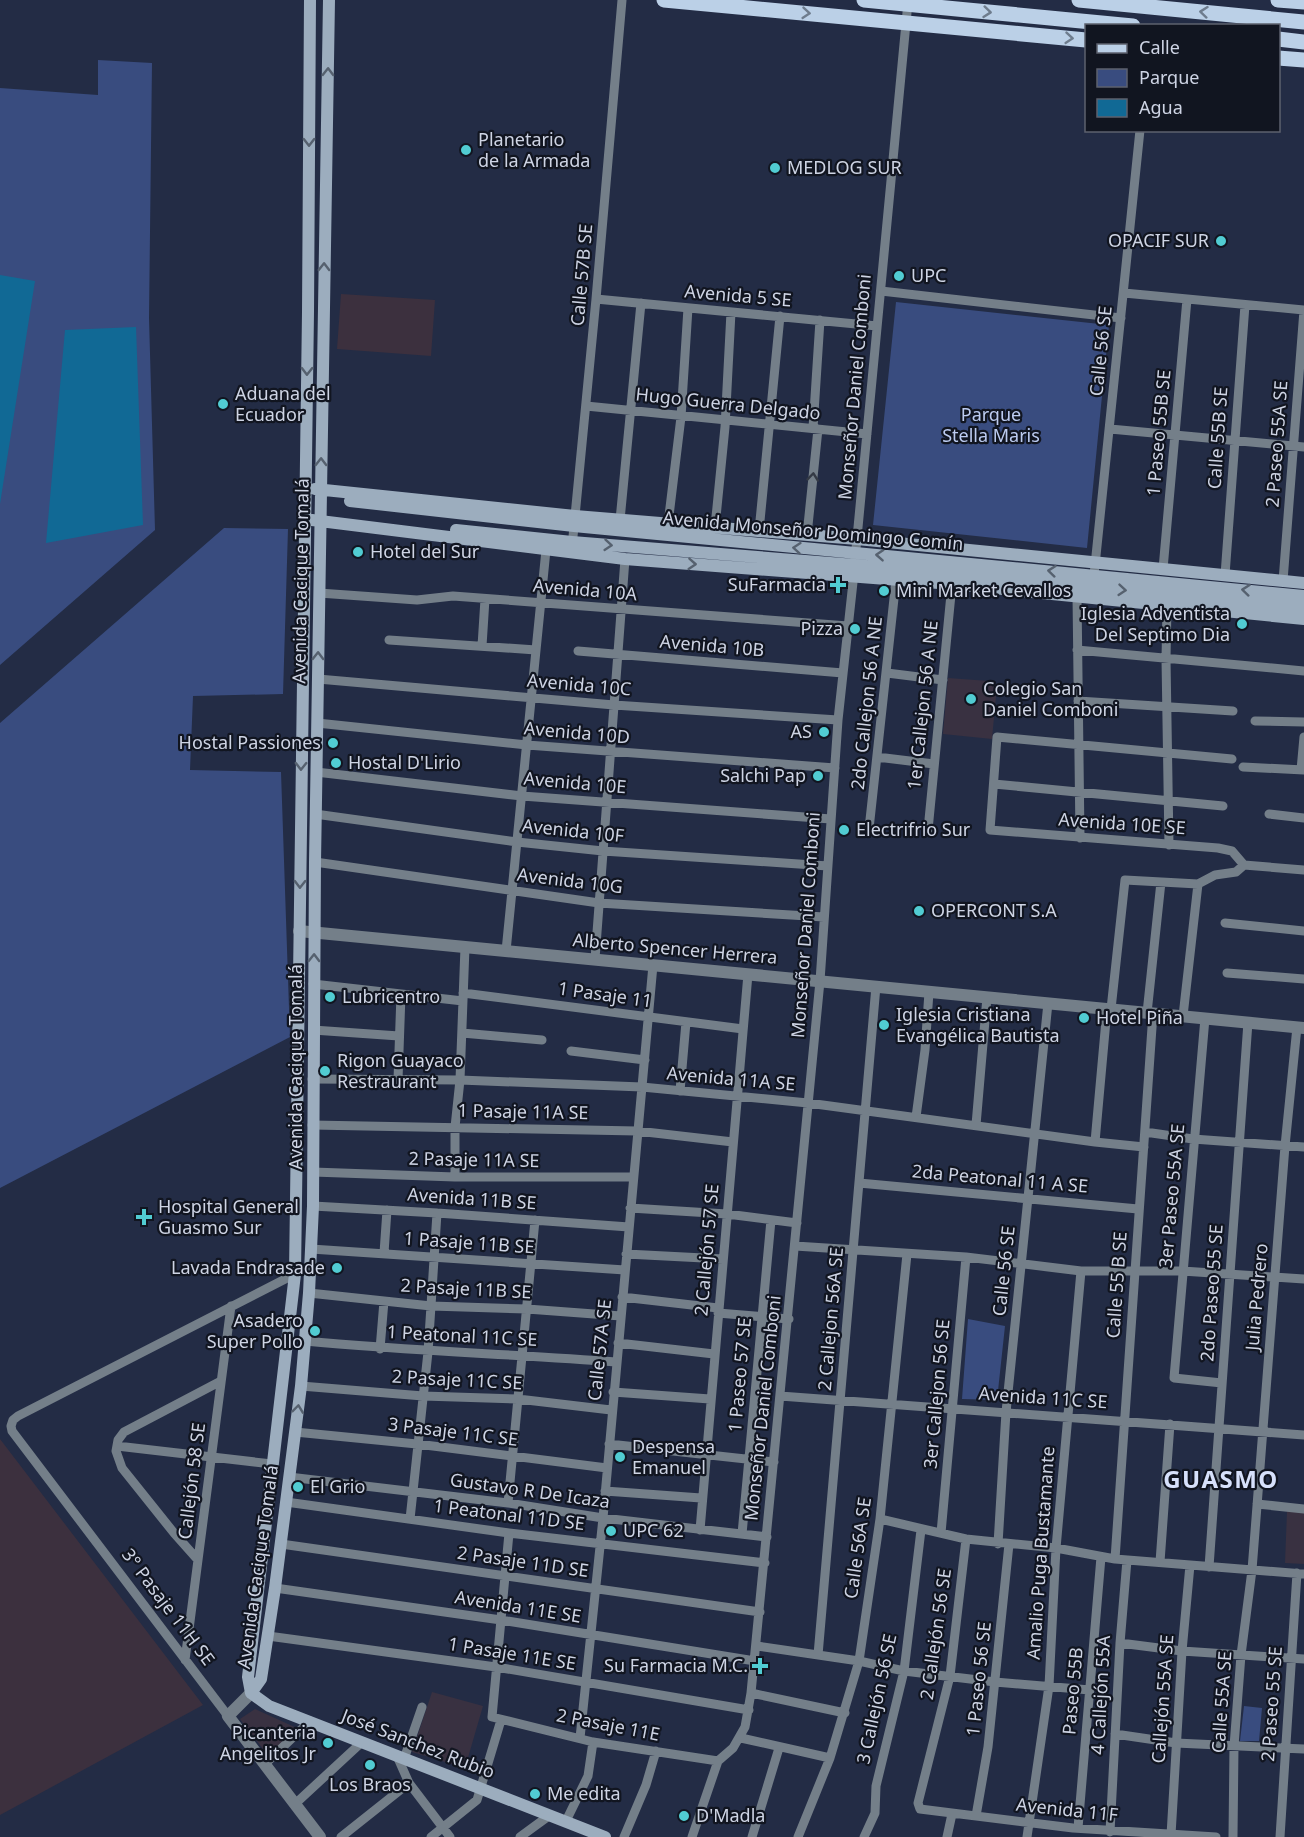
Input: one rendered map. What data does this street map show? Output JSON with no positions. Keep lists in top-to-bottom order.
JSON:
{
  "streets": {
    "main road": ["Avenida Monseñor Domingo Comín", "Avenida Cacique Tomalá", "José Sanchez Rubio"],
    "street": [
      "Calle 57B SE",
      "Avenida 5 SE",
      "Calle 56 SE",
      "Monseñor Daniel Comboni",
      "Hugo Guerra Delgado",
      "1 Paseo 55B SE",
      "Calle 55B SE",
      "2 Paseo 55A SE",
      "Avenida 10A",
      "Avenida 10B",
      "Avenida 10C",
      "2do Callejon 56 A NE",
      "1er Callejon 56 A NE",
      "Avenida 10D",
      "Avenida 10E",
      "Avenida 10E SE",
      "Avenida 10F",
      "Avenida 10G",
      "Alberto Spencer Herrera",
      "1 Pasaje 11",
      "Avenida 11A SE",
      "1 Pasaje 11A SE",
      "2 Pasaje 11A SE",
      "2da Peatonal 11 A SE",
      "3er Paseo 55A SE",
      "Avenida 11B SE",
      "1 Pasaje 11B SE",
      "2 Callejón 57 SE",
      "Calle 55 B SE",
      "2 Pasaje 11B SE",
      "2do Paseo 55 SE",
      "Julia Pedrero",
      "2 Callejon 56A SE",
      "1 Peatonal 11C SE",
      "Calle 57A SE",
      "1 Paseo 57 SE",
      "2 Pasaje 11C SE",
      "3er Callejon 56 SE",
      "Avenida 11C SE",
      "3 Pasaje 11C SE",
      "Callejón 58 SE",
      "Gustavo R De Icaza",
      "1 Peatonal 11D SE",
      "Calle 56A SE",
      "Amalio Puga Bustamante",
      "2 Pasaje 11D SE",
      "3° Pasaje 11H SE",
      "Avenida 11E SE",
      "2 Callejón 56 SE",
      "1 Pasaje 11E SE",
      "1 Paseo 56 SE",
      "Paseo 55B",
      "4 Callejón 55A",
      "3 Callejón 56 SE",
      "Callejón 55A SE",
      "Calle 55A SE",
      "2 Paseo 55 SE",
      "2 Pasaje 11E",
      "Avenida 11F"
    ]
  },
  "crossings": [
    ["Calle 57B SE", "Avenida 5 SE"],
    ["Calle 57B SE", "Hugo Guerra Delgado"],
    ["Calle 57B SE", "Avenida Monseñor Domingo Comín"],
    ["Avenida 5 SE", "Monseñor Daniel Comboni"],
    ["Calle 56 SE", "Avenida Monseñor Domingo Comín"],
    ["Calle 56 SE", "Alberto Spencer Herrera"],
    ["Calle 56 SE", "Avenida 11A SE"],
    ["Calle 56 SE", "2da Peatonal 11 A SE"],
    ["Calle 56 SE", "Avenida 11C SE"],
    ["Monseñor Daniel Comboni", "Hugo Guerra Delgado"],
    ["Monseñor Daniel Comboni", "Avenida Monseñor Domingo Comín"],
    ["Monseñor Daniel Comboni", "Avenida 10A"],
    ["Monseñor Daniel Comboni", "Avenida 10B"],
    ["Monseñor Daniel Comboni", "Avenida 10C"],
    ["Monseñor Daniel Comboni", "Avenida 10D"],
    ["Monseñor Daniel Comboni", "Avenida 10E"],
    ["Monseñor Daniel Comboni", "Avenida 10F"],
    ["Monseñor Daniel Comboni", "Avenida 10G"],
    ["Monseñor Daniel Comboni", "Alberto Spencer Herrera"],
    ["Monseñor Daniel Comboni", "Avenida 11A SE"],
    ["Monseñor Daniel Comboni", "Avenida 11C SE"],
    ["Monseñor Daniel Comboni", "Gustavo R De Icaza"],
    ["Monseñor Daniel Comboni", "1 Peatonal 11D SE"],
    ["Monseñor Daniel Comboni", "2 Pasaje 11D SE"],
    ["Monseñor Daniel Comboni", "Avenida 11E SE"],
    ["Monseñor Daniel Comboni", "1 Pasaje 11E SE"],
    ["Monseñor Daniel Comboni", "2 Pasaje 11E"],
    ["1 Paseo 55B SE", "Avenida Monseñor Domingo Comín"],
    ["Calle 55B SE", "Avenida Monseñor Domingo Comín"],
    ["2 Paseo 55A SE", "Avenida Monseñor Domingo Comín"],
    ["Avenida Monseñor Domingo Comín", "Avenida Cacique Tomalá"],
    ["Avenida Monseñor Domingo Comín", "2do Callejon 56 A NE"],
    ["Avenida Monseñor Domingo Comín", "1er Callejon 56 A NE"],
    ["Avenida Cacique Tomalá", "Avenida 10A"],
    ["Avenida Cacique Tomalá", "Avenida 10C"],
    ["Avenida Cacique Tomalá", "Avenida 10D"],
    ["Avenida Cacique Tomalá", "Avenida 10E"],
    ["Avenida Cacique Tomalá", "Avenida 10F"],
    ["Avenida Cacique Tomalá", "Avenida 10G"],
    ["Avenida Cacique Tomalá", "Alberto Spencer Herrera"],
    ["Avenida Cacique Tomalá", "1 Pasaje 11"],
    ["Avenida Cacique Tomalá", "Avenida 11A SE"],
    ["Avenida Cacique Tomalá", "1 Pasaje 11A SE"],
    ["Avenida Cacique Tomalá", "2 Pasaje 11A SE"],
    ["Avenida Cacique Tomalá", "Avenida 11B SE"],
    ["Avenida Cacique Tomalá", "1 Pasaje 11B SE"],
    ["Avenida Cacique Tomalá", "2 Pasaje 11B SE"],
    ["Avenida Cacique Tomalá", "1 Peatonal 11C SE"],
    ["Avenida Cacique Tomalá", "2 Pasaje 11C SE"],
    ["Avenida Cacique Tomalá", "3 Pasaje 11C SE"],
    ["Avenida Cacique Tomalá", "Gustavo R De Icaza"],
    ["Avenida Cacique Tomalá", "1 Peatonal 11D SE"],
    ["Avenida Cacique Tomalá", "2 Pasaje 11D SE"],
    ["Avenida Cacique Tomalá", "Avenida 11E SE"],
    ["Avenida Cacique Tomalá", "1 Pasaje 11E SE"],
    ["Avenida Cacique Tomalá", "José Sanchez Rubio"],
    ["Alberto Spencer Herrera", "3er Paseo 55A SE"],
    ["Alberto Spencer Herrera", "2 Callejón 57 SE"],
    ["Alberto Spencer Herrera", "Calle 55 B SE"],
    ["Alberto Spencer Herrera", "2do Paseo 55 SE"],
    ["Alberto Spencer Herrera", "Julia Pedrero"],
    ["Alberto Spencer Herrera", "2 Callejon 56A SE"],
    ["Alberto Spencer Herrera", "Calle 57A SE"],
    ["1 Pasaje 11", "2 Callejón 57 SE"],
    ["1 Pasaje 11", "Calle 57A SE"],
    ["Avenida 11A SE", "2 Callejón 57 SE"],
    ["Avenida 11A SE", "Calle 55 B SE"],
    ["Avenida 11A SE", "2 Callejon 56A SE"],
    ["Avenida 11A SE", "Calle 57A SE"],
    ["1 Pasaje 11A SE", "2 Callejón 57 SE"],
    ["1 Pasaje 11A SE", "Calle 57A SE"],
    ["2 Pasaje 11A SE", "Calle 57A SE"],
    ["2da Peatonal 11 A SE", "Calle 55 B SE"],
    ["2da Peatonal 11 A SE", "2 Callejon 56A SE"],
    ["3er Paseo 55A SE", "2do Paseo 55 SE"],
    ["Avenida 11B SE", "Calle 57A SE"],
    ["1 Pasaje 11B SE", "Calle 57A SE"],
    ["2 Callejón 57 SE", "Gustavo R De Icaza"],
    ["Calle 55 B SE", "Avenida 11C SE"],
    ["2 Pasaje 11B SE", "Calle 57A SE"],
    ["2do Paseo 55 SE", "Avenida 11C SE"],
    ["Julia Pedrero", "Avenida 11C SE"],
    ["Julia Pedrero", "Calle 55A SE"],
    ["2 Callejon 56A SE", "Avenida 11C SE"],
    ["1 Peatonal 11C SE", "Calle 57A SE"],
    ["Calle 57A SE", "2 Pasaje 11C SE"],
    ["Calle 57A SE", "3 Pasaje 11C SE"],
    ["Calle 57A SE", "Gustavo R De Icaza"],
    ["Calle 57A SE", "1 Peatonal 11D SE"],
    ["Calle 57A SE", "2 Pasaje 11D SE"],
    ["Calle 57A SE", "Avenida 11E SE"],
    ["Calle 57A SE", "1 Pasaje 11E SE"],
    ["Calle 57A SE", "2 Pasaje 11E"],
    ["1 Paseo 57 SE", "Gustavo R De Icaza"],
    ["3er Callejon 56 SE", "Avenida 11C SE"],
    ["Avenida 11C SE", "Calle 56A SE"],
    ["Avenida 11C SE", "Amalio Puga Bustamante"],
    ["Callejón 58 SE", "3° Pasaje 11H SE"],
    ["Amalio Puga Bustamante", "Avenida 11F"],
    ["2 Callejón 56 SE", "Avenida 11F"],
    ["1 Paseo 56 SE", "Avenida 11F"],
    ["Paseo 55B", "Avenida 11F"],
    ["4 Callejón 55A", "Avenida 11F"],
    ["Callejón 55A SE", "Avenida 11F"]
  ],
  "districts": ["GUASMO"],
  "parks": ["Parque Stella Maris"],
  "places": {
    "other": [
      "Planetario de la Armada",
      "MEDLOG SUR",
      "OPACIF SUR",
      "UPC",
      "Aduana del Ecuador",
      "Hotel del Sur",
      "Mini Market Cevallos",
      "Iglesia Adventista Del Septimo Dia",
      "Pizza",
      "Colegio San Daniel Comboni",
      "AS",
      "Hostal Passiones",
      "Hostal D'Lirio",
      "Salchi Pap",
      "Electrifrio Sur",
      "OPERCONT S.A",
      "Lubricentro",
      "Hotel Piña",
      "Iglesia Cristiana Evangélica Bautista",
      "Rigon Guayaco Restraurant",
      "Lavada Endrasade",
      "Asadero Super Pollo",
      "Despensa Emanuel",
      "El Grio",
      "UPC 62",
      "Picanteria Angelitos Jr",
      "Los Braos",
      "Me edita",
      "D'Madla"
    ],
    "health": ["SuFarmacia", "Hospital General Guasmo Sur", "Su Farmacia M.C."]
  },
  "legend": ["Calle", "Parque", "Agua"]
}
